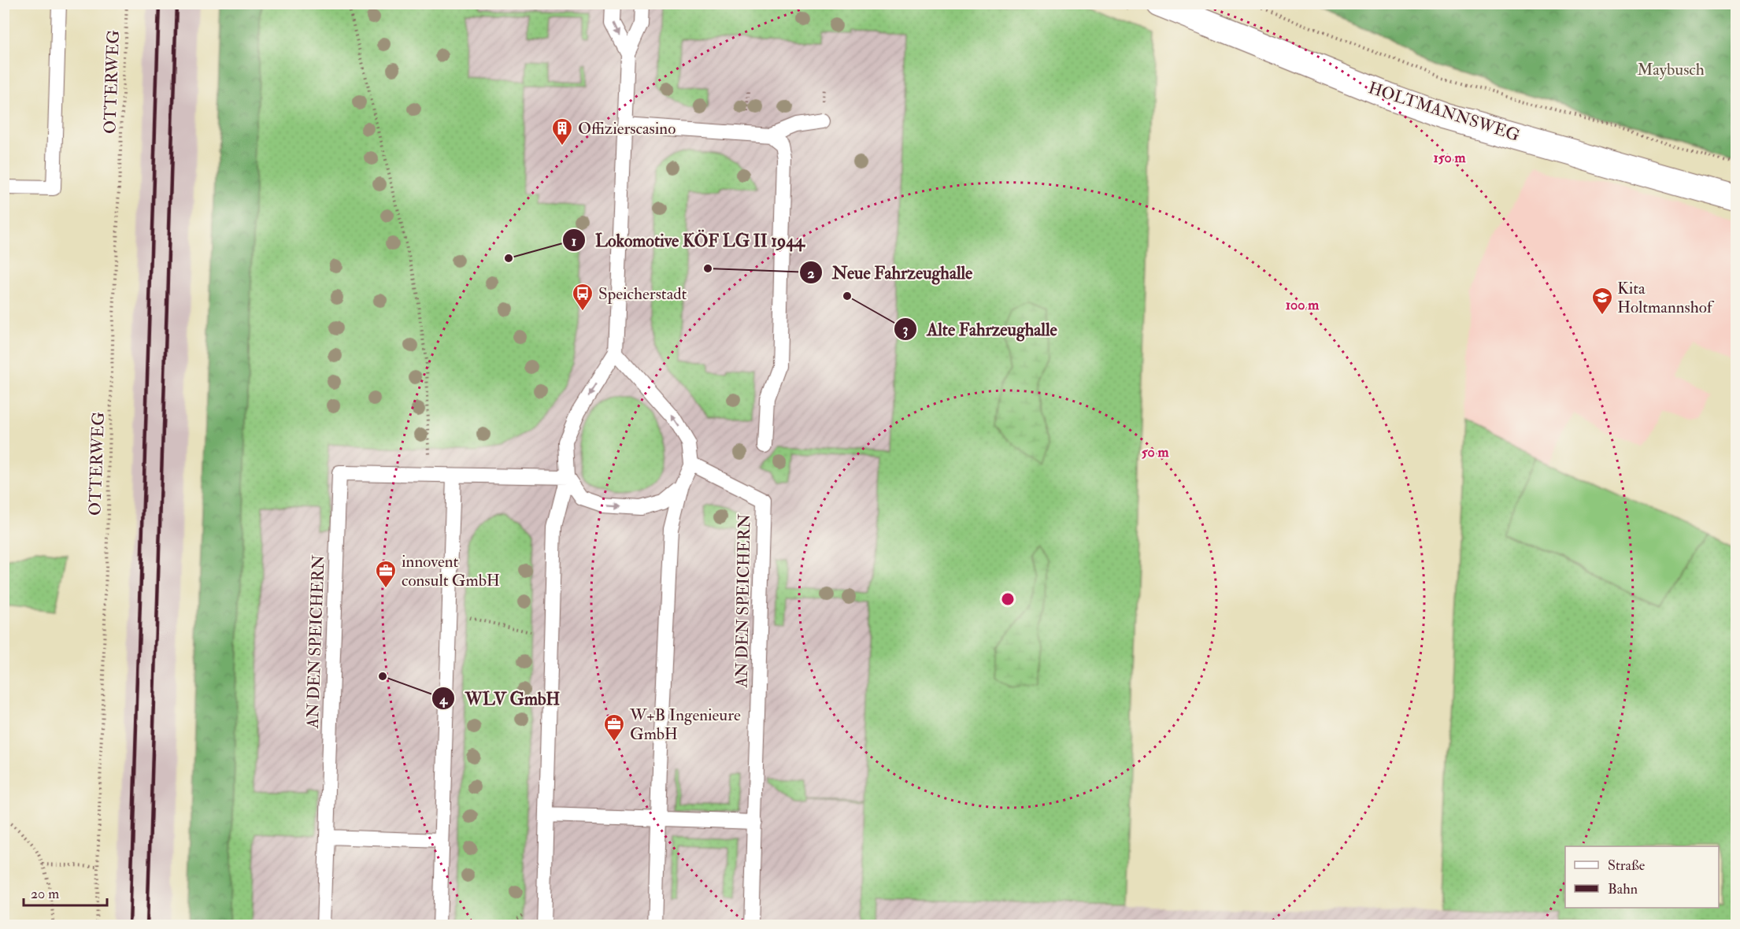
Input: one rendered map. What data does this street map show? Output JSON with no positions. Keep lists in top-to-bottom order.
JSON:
{
  "streets": {
    "street": ["HOLTMANNSWEG"],
    "lane": ["AN DEN SPEICHERN"],
    "path": ["OTTERWEG"]
  },
  "parks": ["Maybusch"],
  "places": {
    "building": ["Offizierscasino"],
    "other": [
      "Lokomotive KÖF LG II 1944",
      "Neue Fahrzeughalle",
      "Alte Fahrzeughalle",
      "WLV GmbH"
    ],
    "bus stop": ["Speicherstadt"],
    "school or university": ["Kita Holtmannshof"],
    "office": ["innovent consult GmbH", "W+B Ingenieure GmbH"]
  },
  "legend": ["Straße", "Bahn"],
  "scale_bar": "20 m",
  "rings": ["150 m", "100 m", "50 m"]
}
